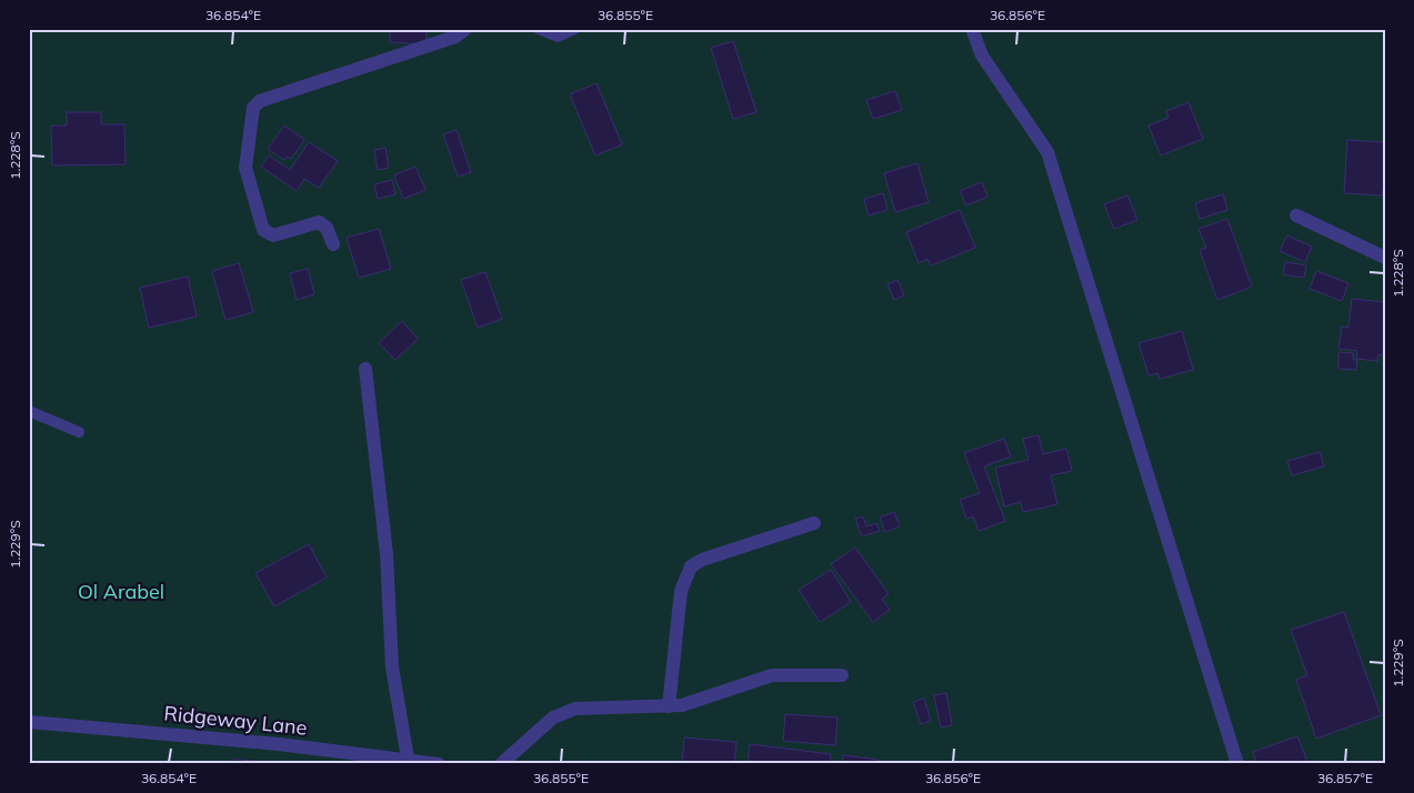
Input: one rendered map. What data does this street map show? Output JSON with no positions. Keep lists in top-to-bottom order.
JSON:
{
  "streets": {
    "street": ["Ridgeway Lane"]
  },
  "parks": ["Ol Arabel"],
  "coordinates": [
    "36.854°E",
    "36.855°E",
    "36.856°E",
    "1.228°S",
    "1.229°S",
    "36.857°E"
  ]
}
